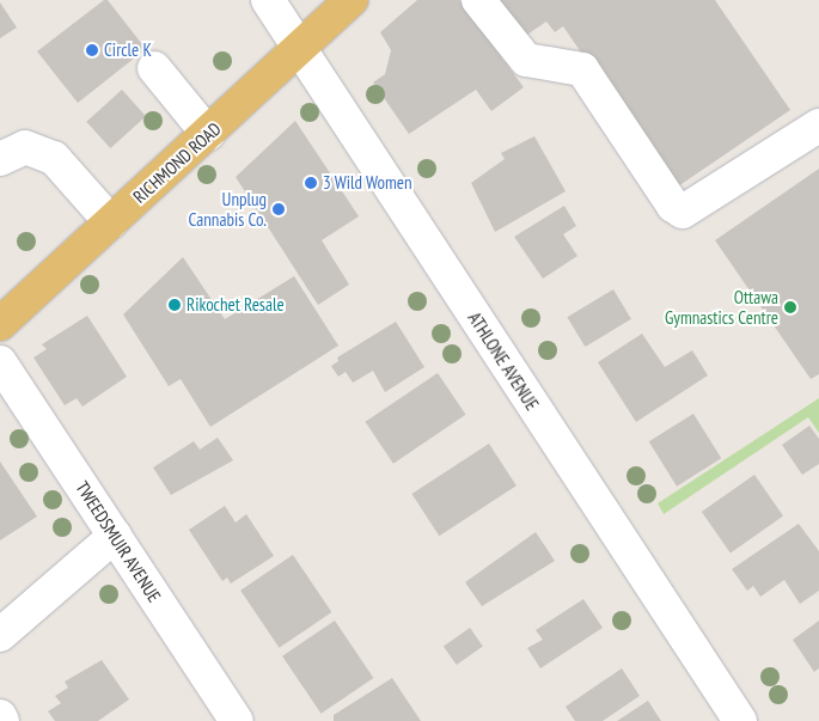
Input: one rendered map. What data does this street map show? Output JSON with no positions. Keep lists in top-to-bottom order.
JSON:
{
  "streets": {
    "main road": ["RICHMOND ROAD"],
    "street": ["ATHLONE AVENUE", "TWEEDSMUIR AVENUE"]
  },
  "crossings": [
    ["RICHMOND ROAD", "ATHLONE AVENUE"]
  ],
  "places": [
    "Circle K",
    "3 Wild Women",
    "Unplug Cannabis Co.",
    "Rikochet Resale",
    "Ottawa Gymnastics Centre"
  ]
}
